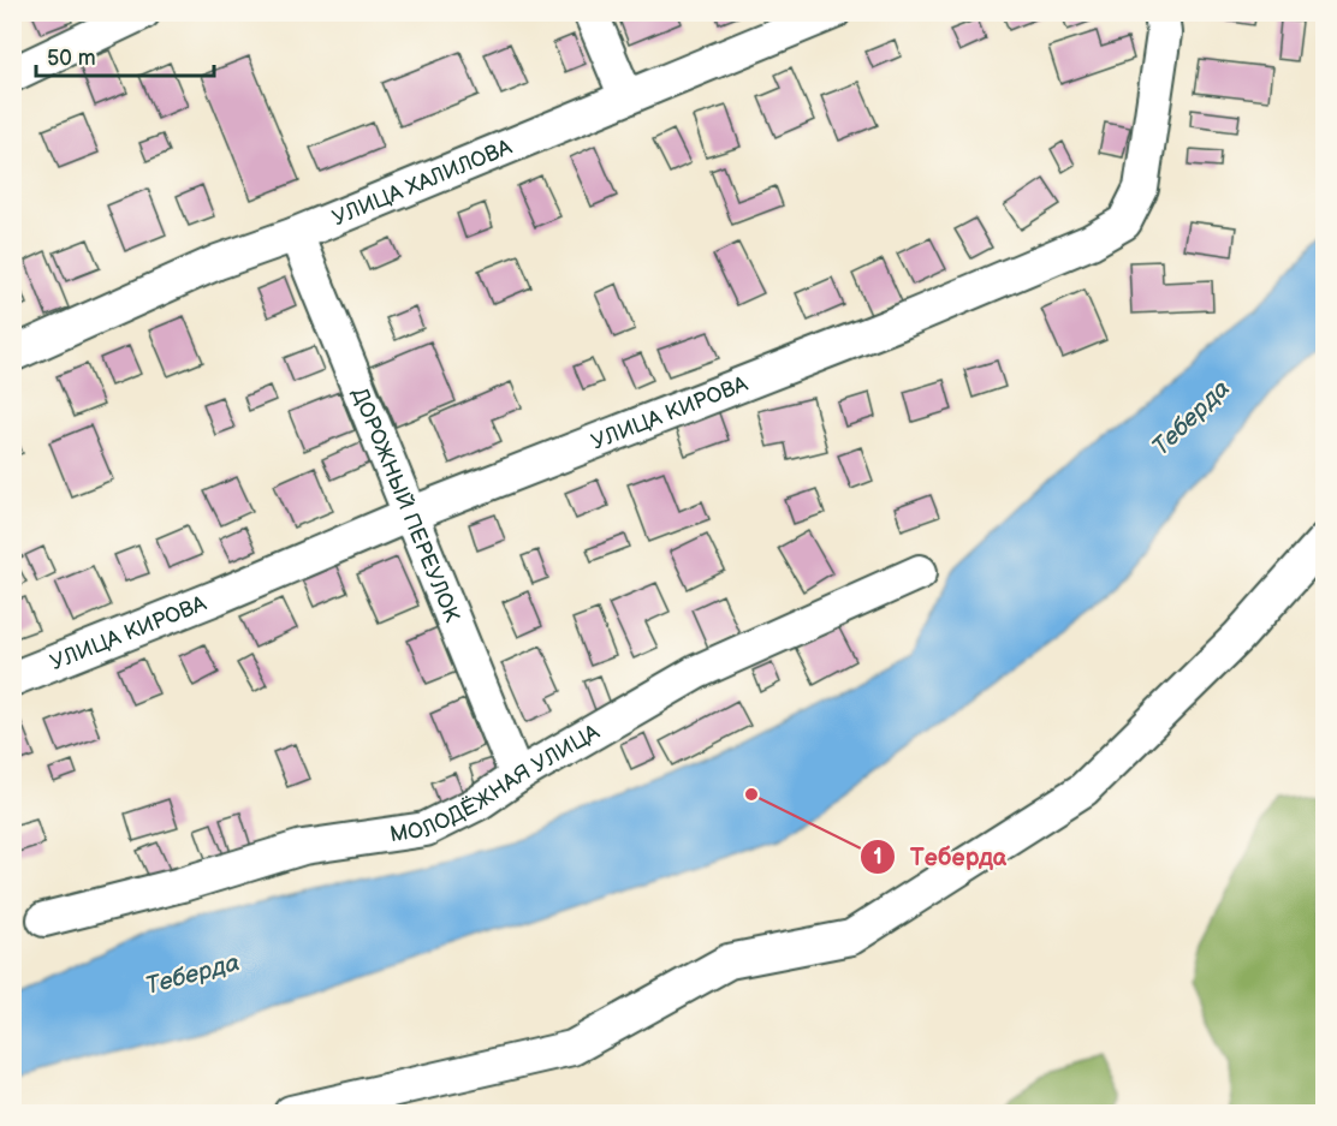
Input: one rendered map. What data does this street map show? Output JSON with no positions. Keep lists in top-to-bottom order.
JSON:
{
  "streets": {
    "street": [
      "УЛИЦА ХАЛИЛОВА",
      "УЛИЦА КИРОВА",
      "ДОРОЖНЫЙ ПЕРЕУЛОК",
      "МОЛОДЁЖНАЯ УЛИЦА"
    ]
  },
  "crossings": [
    ["УЛИЦА ХАЛИЛОВА", "ДОРОЖНЫЙ ПЕРЕУЛОК"],
    ["УЛИЦА КИРОВА", "ДОРОЖНЫЙ ПЕРЕУЛОК"],
    ["ДОРОЖНЫЙ ПЕРЕУЛОК", "МОЛОДЁЖНАЯ УЛИЦА"]
  ],
  "water": ["Теберда"],
  "places": ["Теберда"],
  "scale_bar": "50 m"
}
